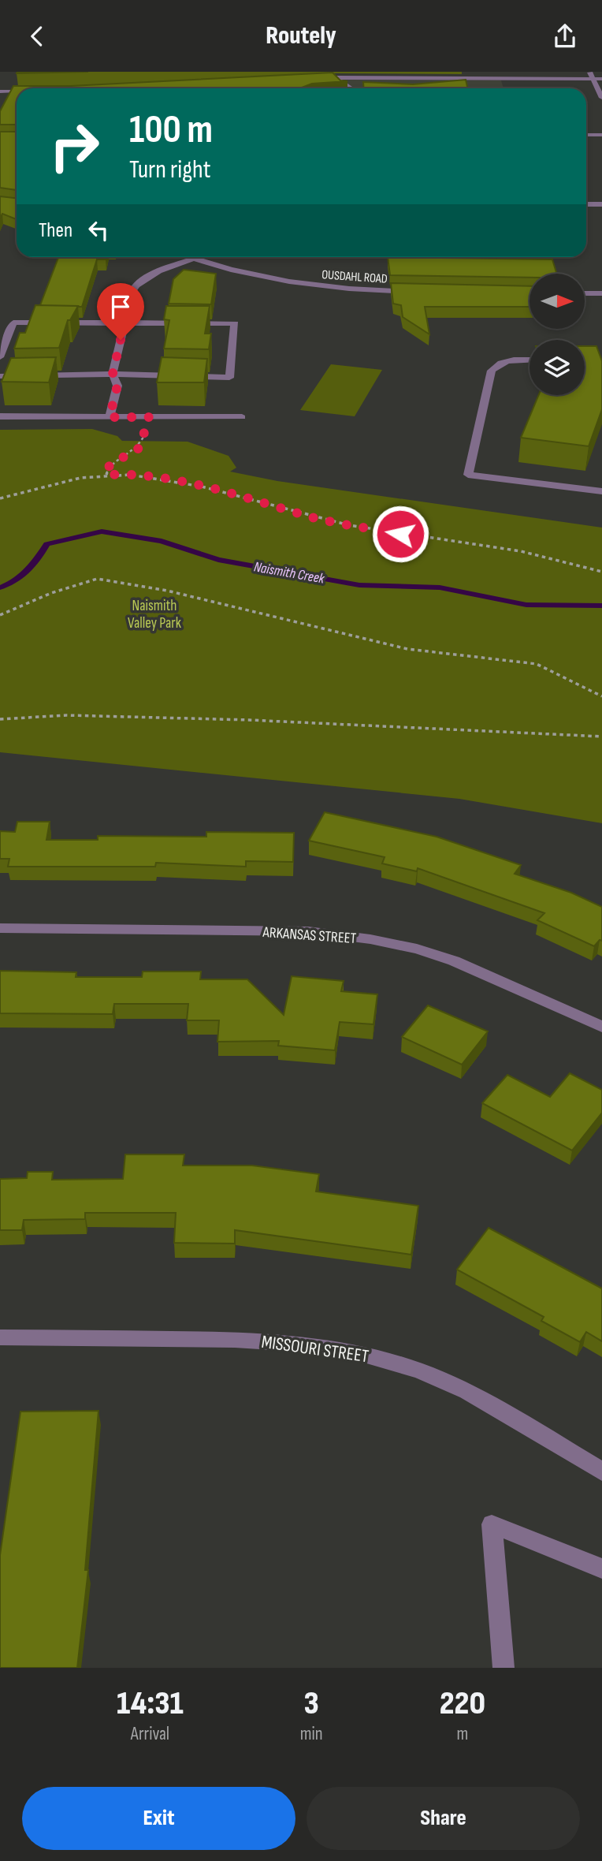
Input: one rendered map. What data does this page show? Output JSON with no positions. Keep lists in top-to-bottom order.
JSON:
{
  "streets": {
    "street": ["OUSDAHL ROAD", "ARKANSAS STREET", "MISSOURI STREET"]
  },
  "water": ["Naismith Creek"],
  "parks": ["Naismith Valley Park"],
  "north": "right",
  "page": {
    "header": "Routely",
    "turn": ["100 m", "Turn right"],
    "then": "Then",
    "eta": [
      "14:31",
      "Arrival",
      "3",
      "min",
      "220",
      "m"
    ],
    "buttons": ["Exit", "Share"]
  }
}
